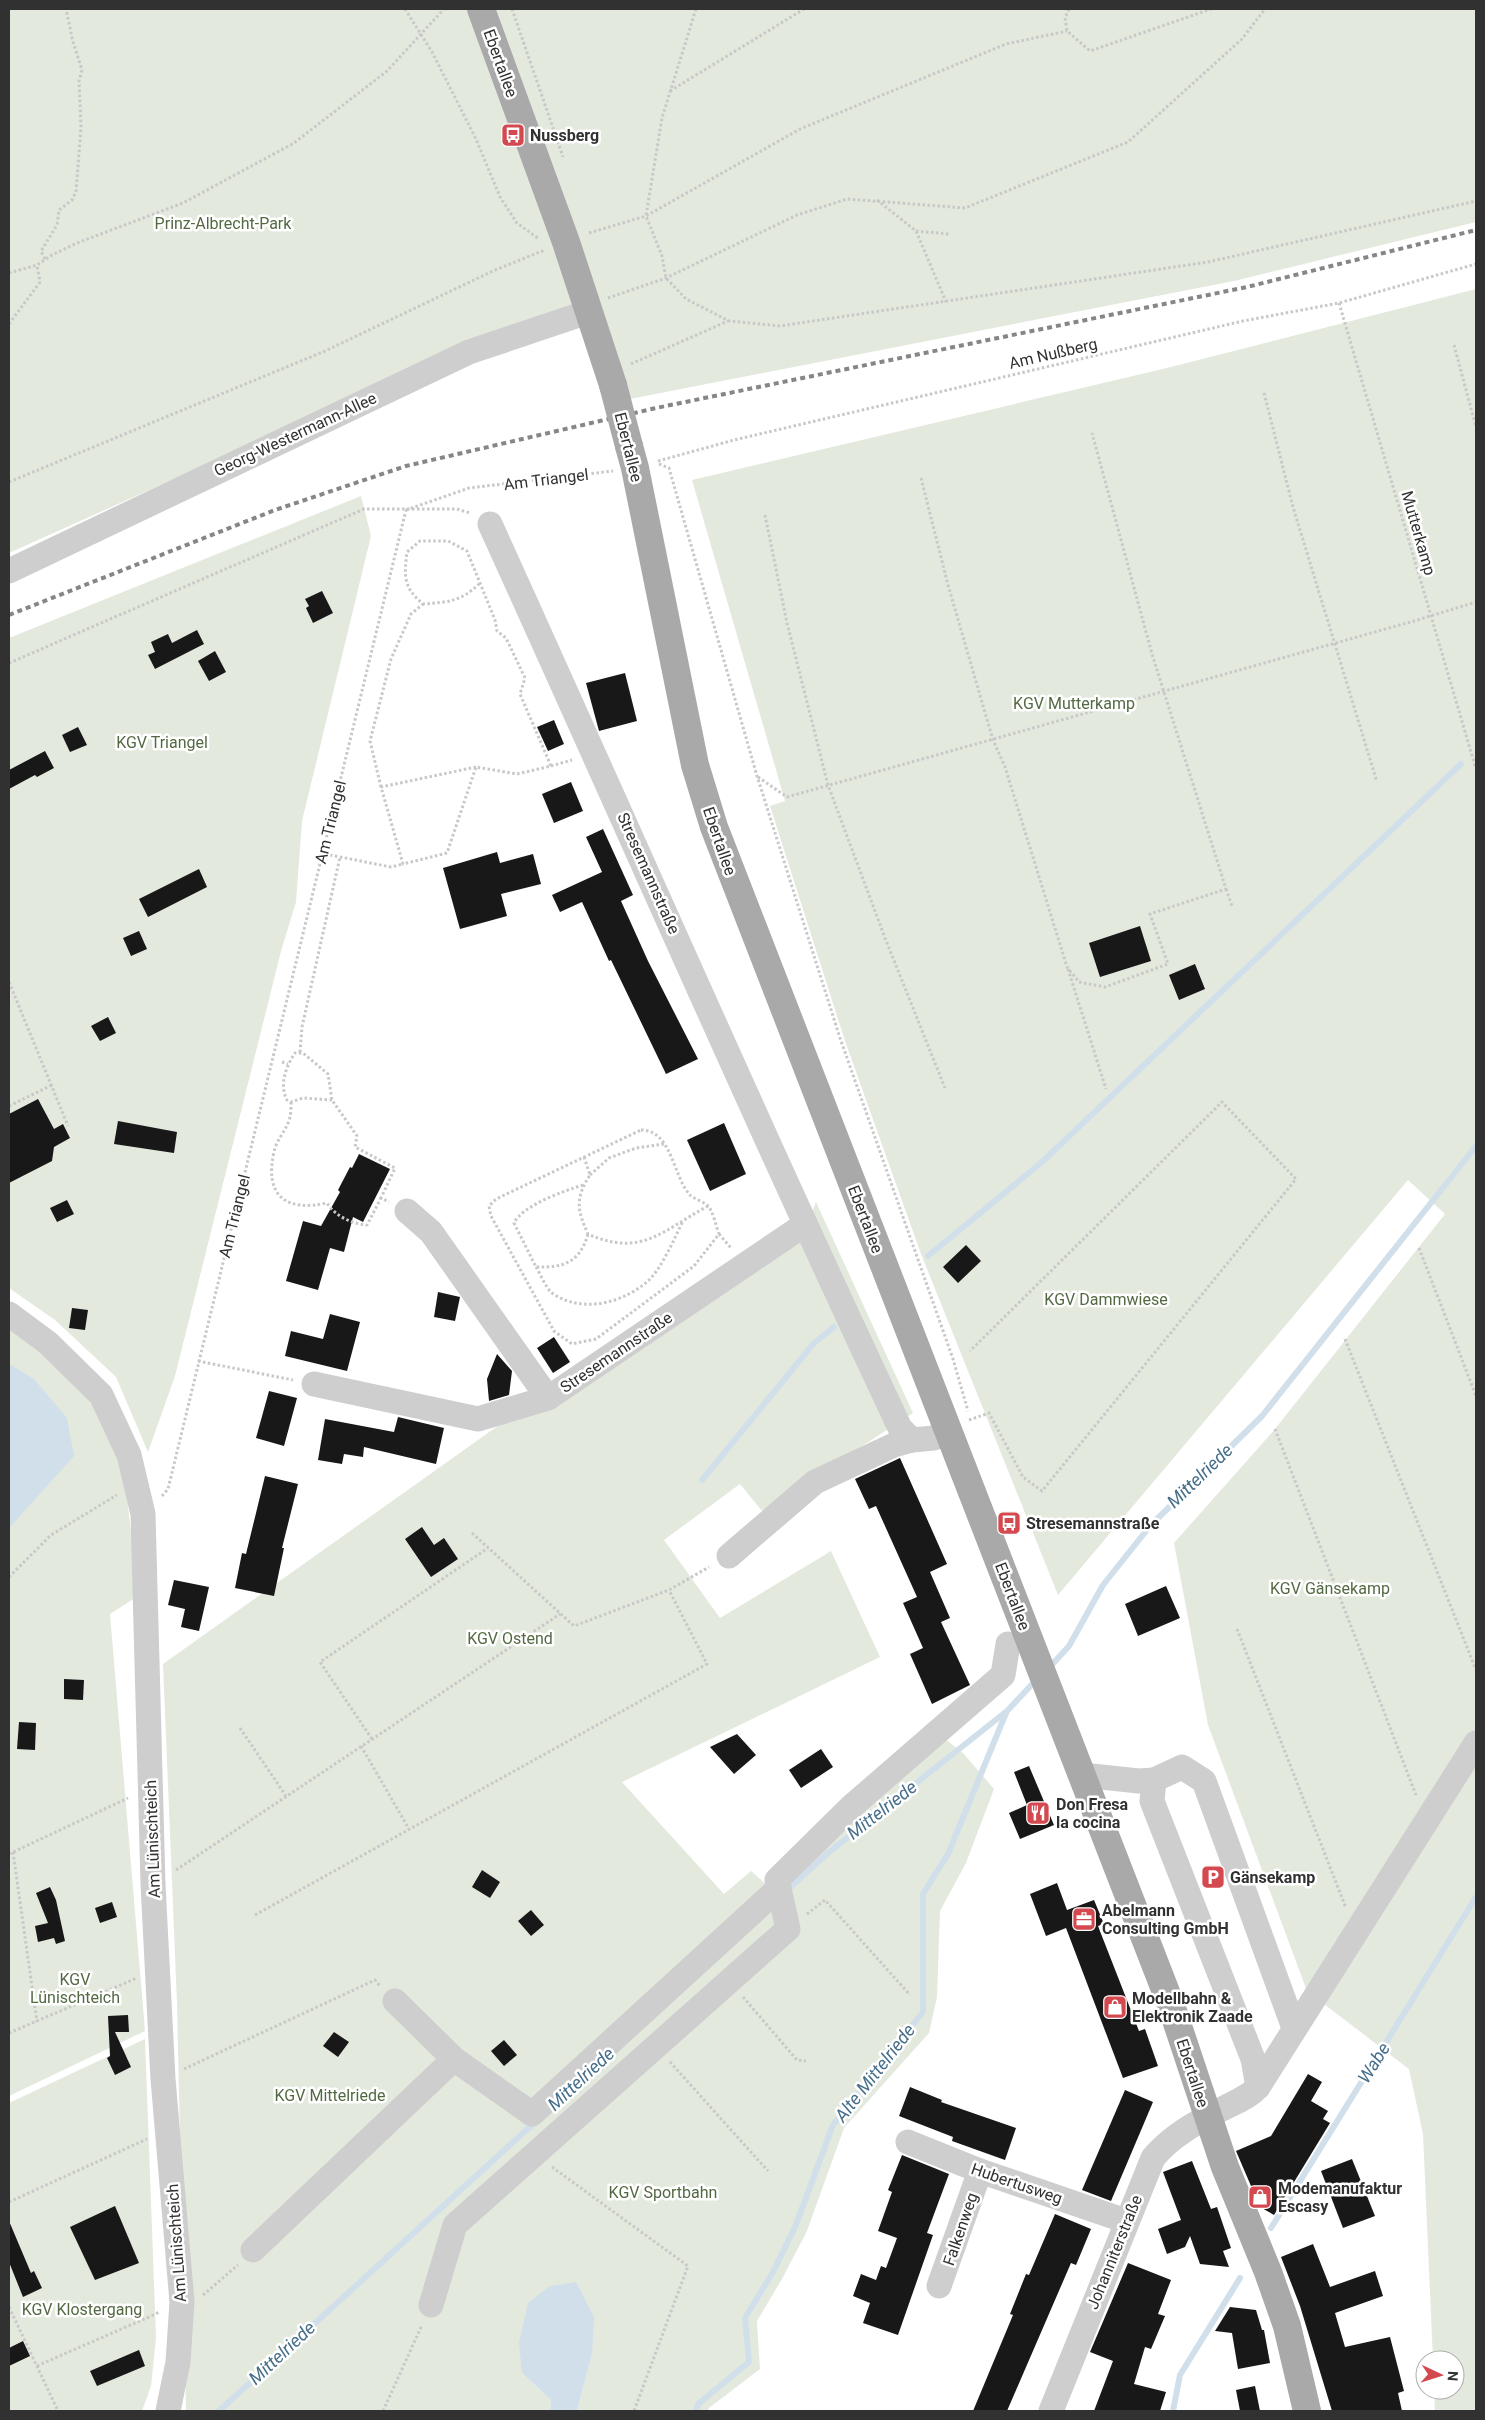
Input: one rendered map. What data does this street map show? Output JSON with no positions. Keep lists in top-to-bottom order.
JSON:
{
  "streets": {
    "main road": ["Ebertallee"],
    "street": [
      "Georg-Westermann-Allee",
      "Stresemannstraße",
      "Am Lünischteich",
      "Hubertusweg",
      "Falkenweg",
      "Johanniterstraße"
    ],
    "path": ["Am Nußberg", "Am Triangel", "Mutterkamp"]
  },
  "crossings": [
    ["Ebertallee", "Am Nußberg"],
    ["Ebertallee", "Georg-Westermann-Allee"],
    ["Ebertallee", "Am Triangel"],
    ["Ebertallee", "Johanniterstraße"],
    ["Am Nußberg", "Am Triangel"],
    ["Am Nußberg", "Mutterkamp"],
    ["Am Triangel", "Am Lünischteich"],
    ["Hubertusweg", "Falkenweg"],
    ["Hubertusweg", "Johanniterstraße"]
  ],
  "water": ["Mittelriede", "Wabe", "Alte Mittelriede"],
  "parks": [
    "Prinz-Albrecht-Park",
    "KGV Mutterkamp",
    "KGV Triangel",
    "KGV Dammwiese",
    "KGV Gänsekamp",
    "KGV Ostend",
    "KGV Lünischteich",
    "KGV Mittelriede",
    "KGV Sportbahn",
    "KGV Klostergang"
  ],
  "places": {
    "bus stop": ["Nussberg", "Stresemannstraße"],
    "restaurant": ["Don Fresa la cocina"],
    "parking": ["Gänsekamp"],
    "office": ["Abelmann Consulting GmbH"],
    "shop": ["Modellbahn & Elektronik Zaade", "Modemanufaktur Escasy"]
  },
  "north": "right"
}
